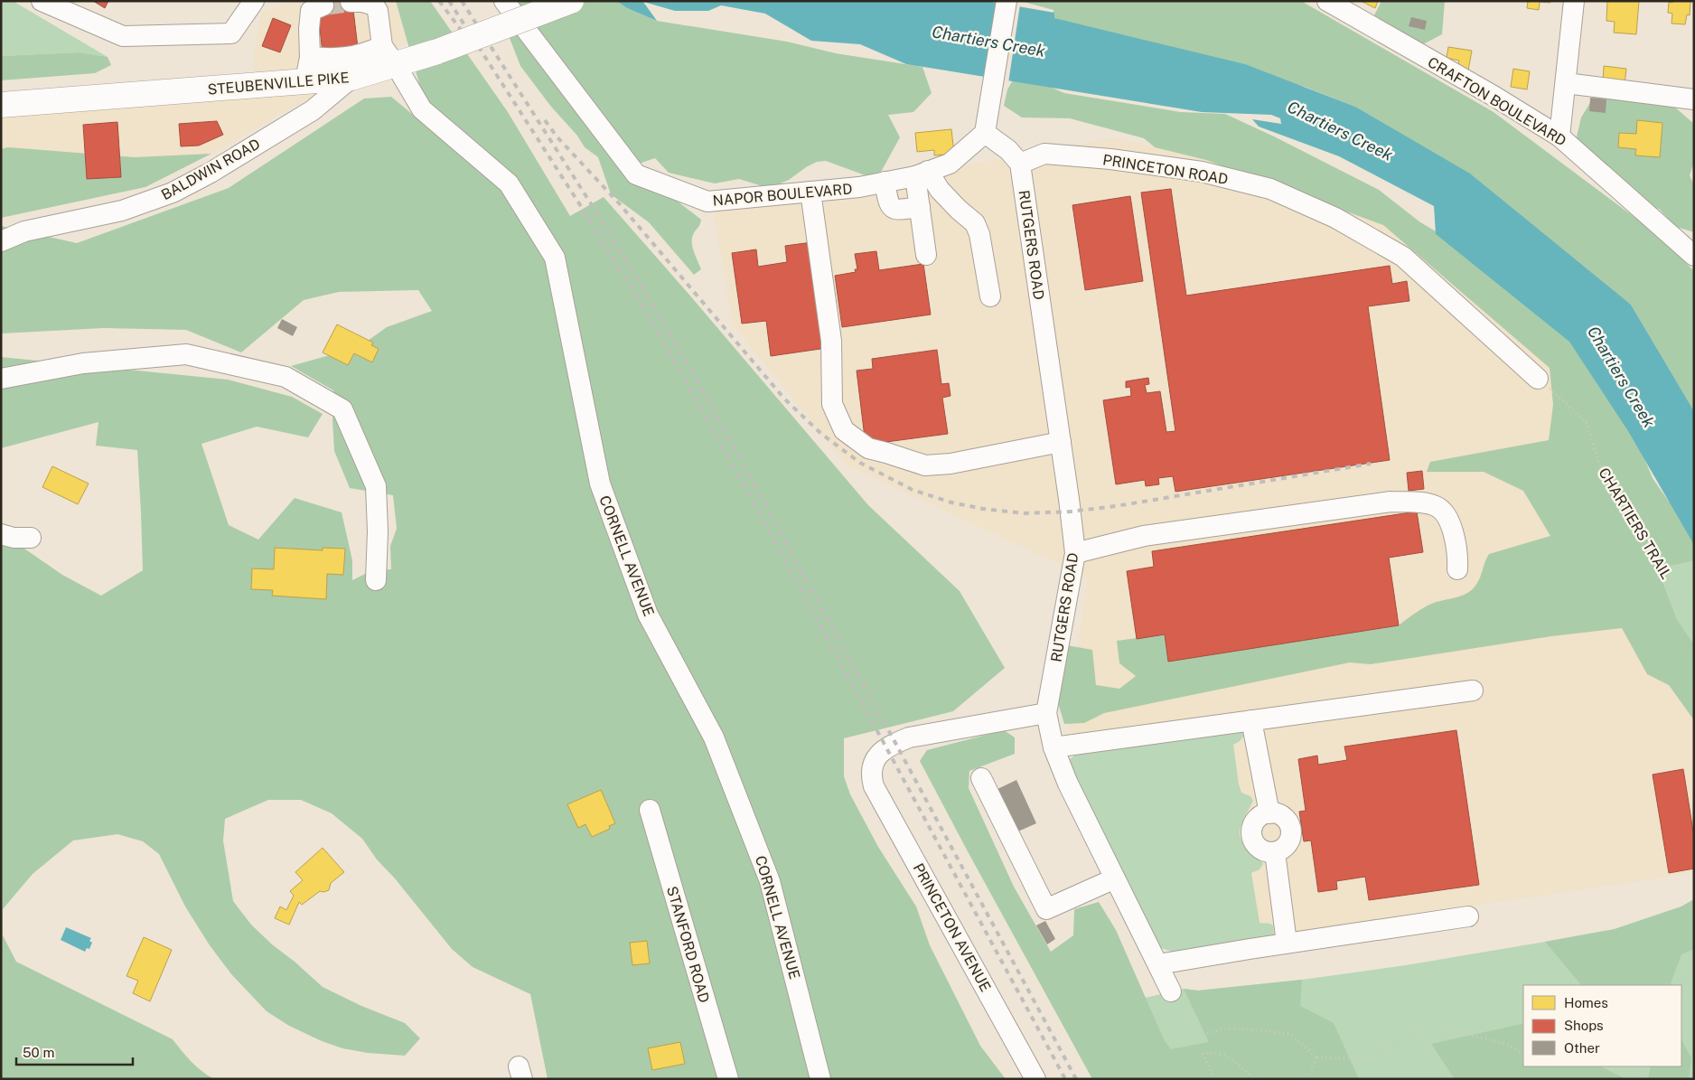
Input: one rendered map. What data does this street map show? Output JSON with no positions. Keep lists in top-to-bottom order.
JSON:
{
  "streets": {
    "main road": ["STEUBENVILLE PIKE"],
    "street": [
      "CRAFTON BOULEVARD",
      "BALDWIN ROAD",
      "PRINCETON ROAD",
      "NAPOR BOULEVARD",
      "RUTGERS ROAD",
      "CORNELL AVENUE",
      "PRINCETON AVENUE",
      "STANFORD ROAD"
    ],
    "path": ["CHARTIERS TRAIL"]
  },
  "crossings": [
    ["STEUBENVILLE PIKE", "BALDWIN ROAD"],
    ["STEUBENVILLE PIKE", "CORNELL AVENUE"],
    ["PRINCETON ROAD", "RUTGERS ROAD"],
    ["PRINCETON ROAD", "CHARTIERS TRAIL"],
    ["RUTGERS ROAD", "PRINCETON AVENUE"]
  ],
  "water": ["Chartiers Creek"],
  "legend": ["Homes", "Shops", "Other"],
  "scale_bar": "50 m"
}
